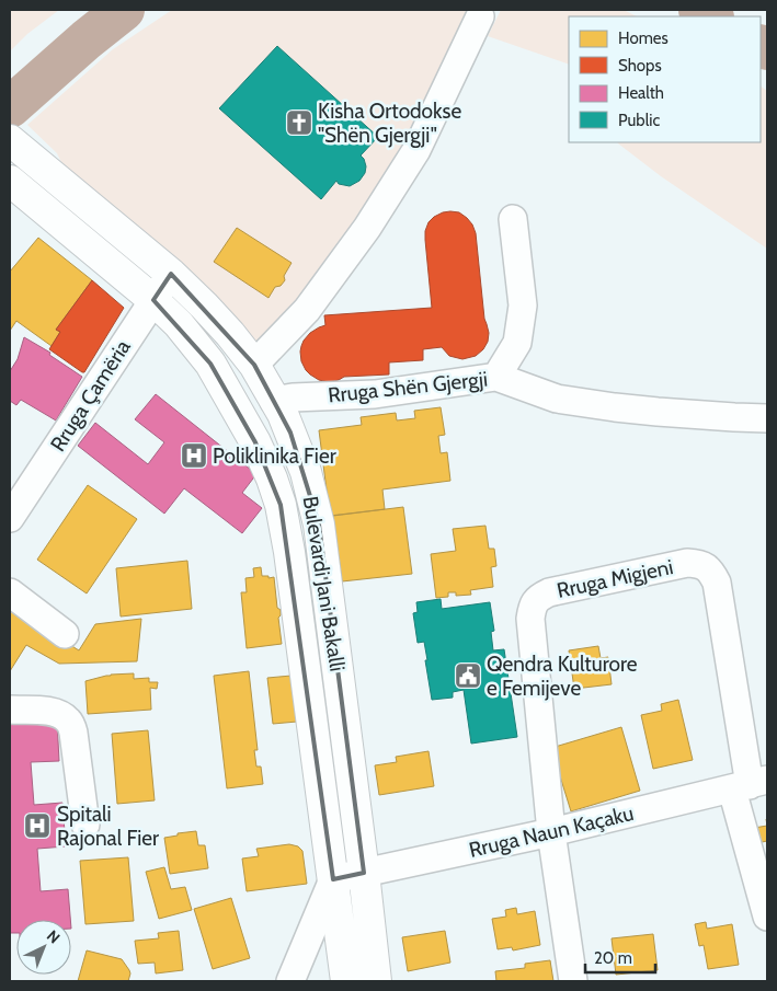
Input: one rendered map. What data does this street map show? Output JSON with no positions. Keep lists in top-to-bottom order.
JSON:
{
  "streets": {
    "main road": ["Bulevardi Jani Bakalli"],
    "street": [
      "Rruga Shën Gjergji",
      "Rruga Çamëria",
      "Rruga Migjeni",
      "Rruga Naun Kaçaku"
    ]
  },
  "crossings": [
    ["Rruga Shën Gjergji", "Bulevardi Jani Bakalli"],
    ["Rruga Çamëria", "Bulevardi Jani Bakalli"],
    ["Rruga Migjeni", "Rruga Naun Kaçaku"],
    ["Bulevardi Jani Bakalli", "Rruga Naun Kaçaku"]
  ],
  "places": {
    "church": ["Kisha Ortodokse \"Shën Gjergji\""],
    "hospital": ["Poliklinika Fier", "Spitali Rajonal Fier"],
    "public building": ["Qendra Kulturore e Femijeve"]
  },
  "legend": [
    "Homes",
    "Shops",
    "Health",
    "Public"
  ],
  "scale_bar": "20 m",
  "north": "top right"
}
